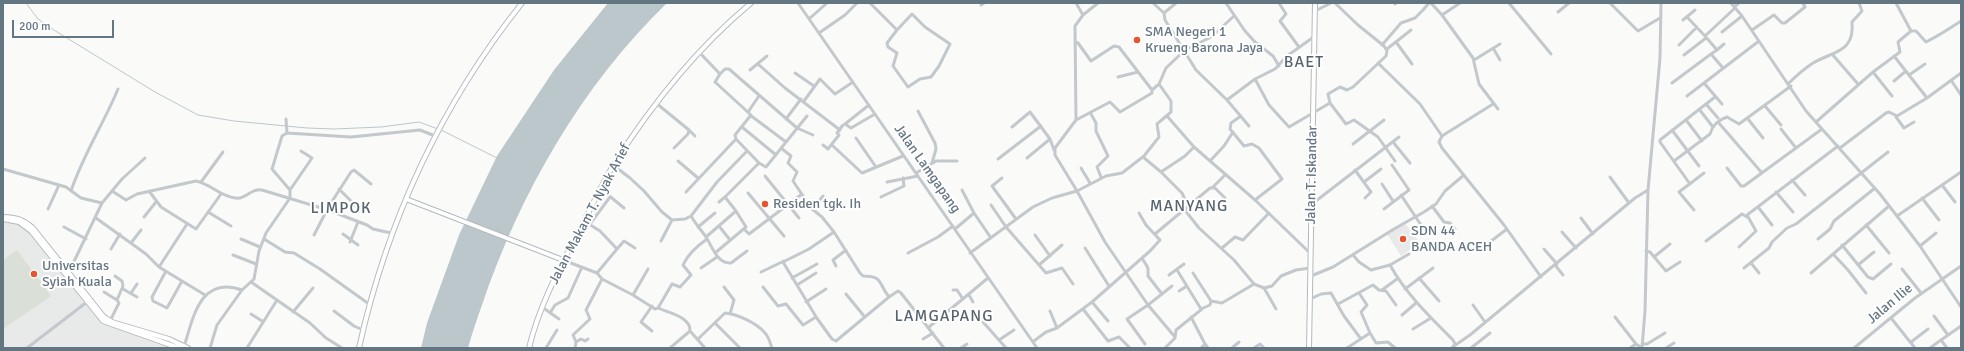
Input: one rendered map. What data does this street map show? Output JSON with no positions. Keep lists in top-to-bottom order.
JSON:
{
  "streets": {
    "street": [
      "Jalan Lamgapang",
      "Jalan T. Iskandar",
      "Jalan Makam T. Nyak Arief",
      "Jalan Ilie"
    ]
  },
  "districts": [
    "BAET",
    "MANYANG",
    "LIMPOK",
    "LAMGAPANG"
  ],
  "places": [
    "SMA Negeri 1 Krueng Barona Jaya",
    "Residen tgk. Ih",
    "SDN 44 BANDA ACEH",
    "Universitas Syiah Kuala"
  ],
  "scale_bar": "200 m"
}
